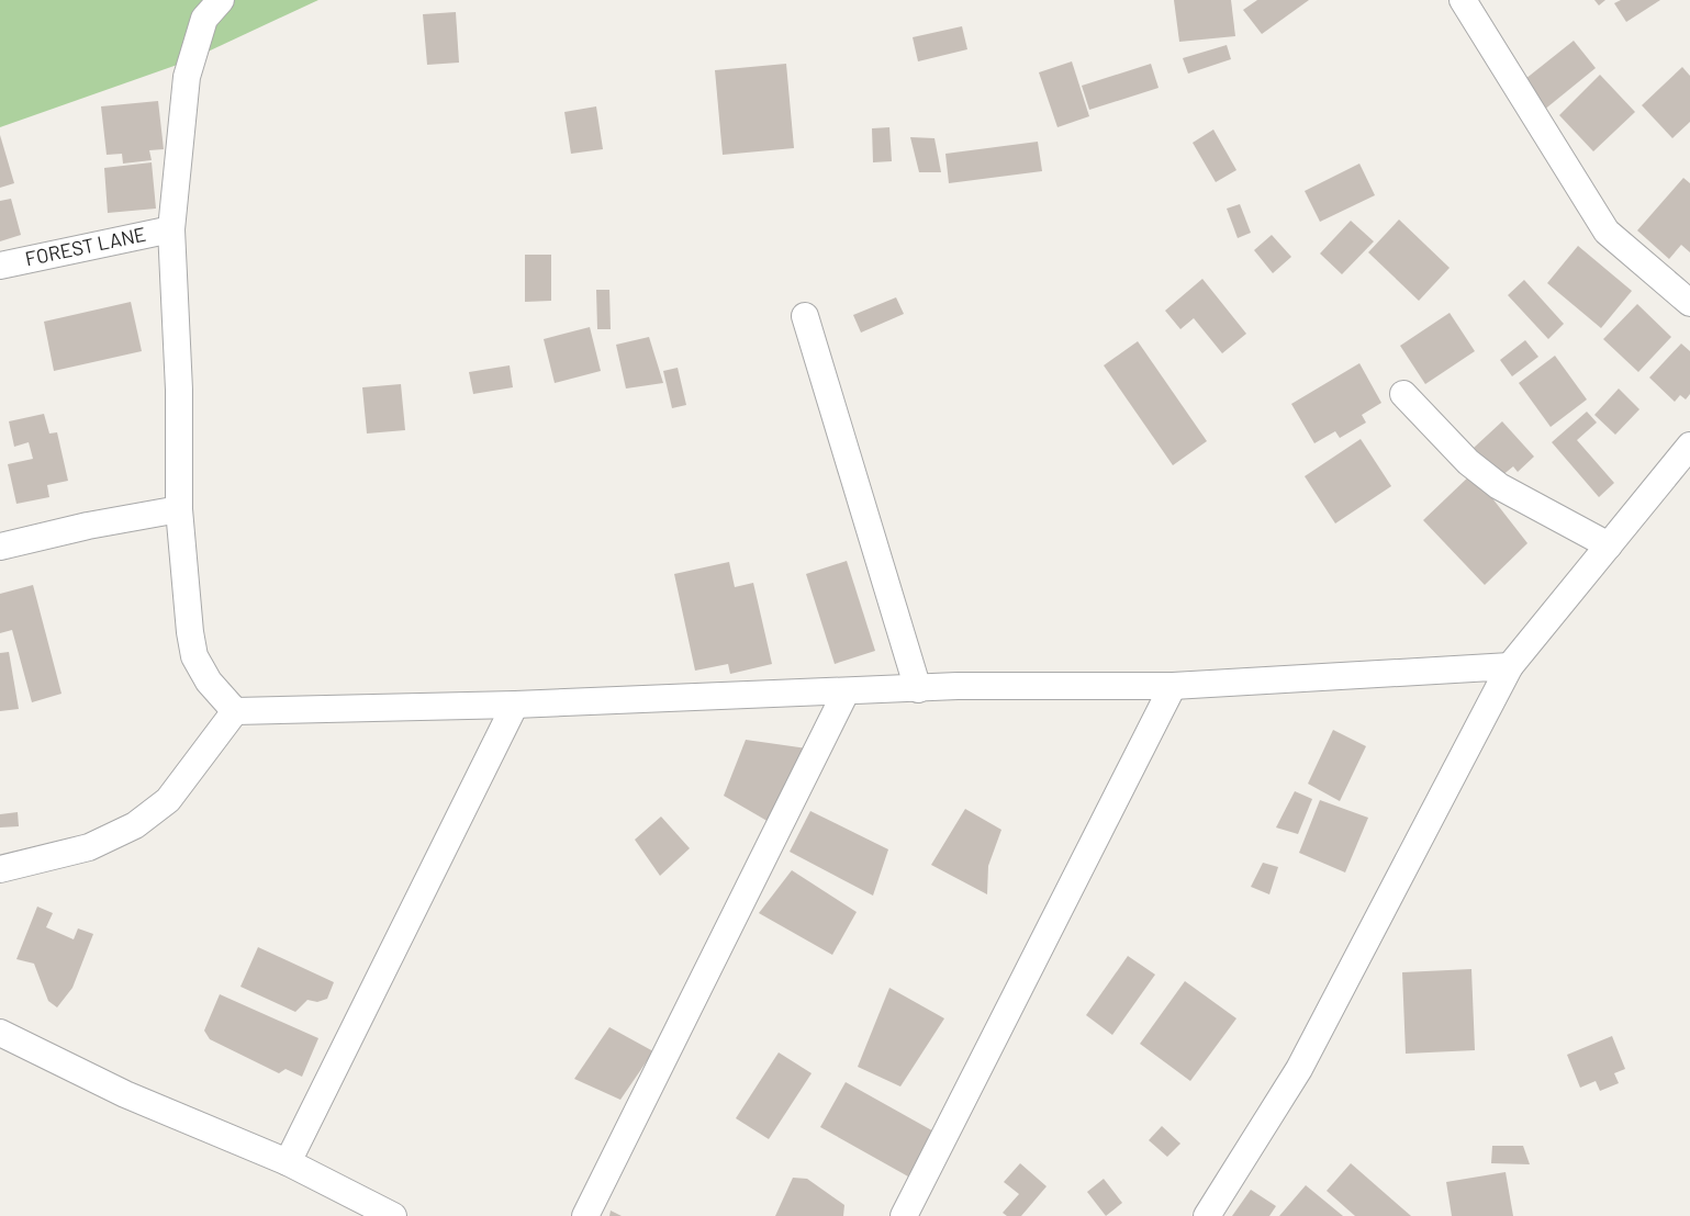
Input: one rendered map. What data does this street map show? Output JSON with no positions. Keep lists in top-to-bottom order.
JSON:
{
  "streets": {
    "street": ["FOREST LANE"]
  }
}
